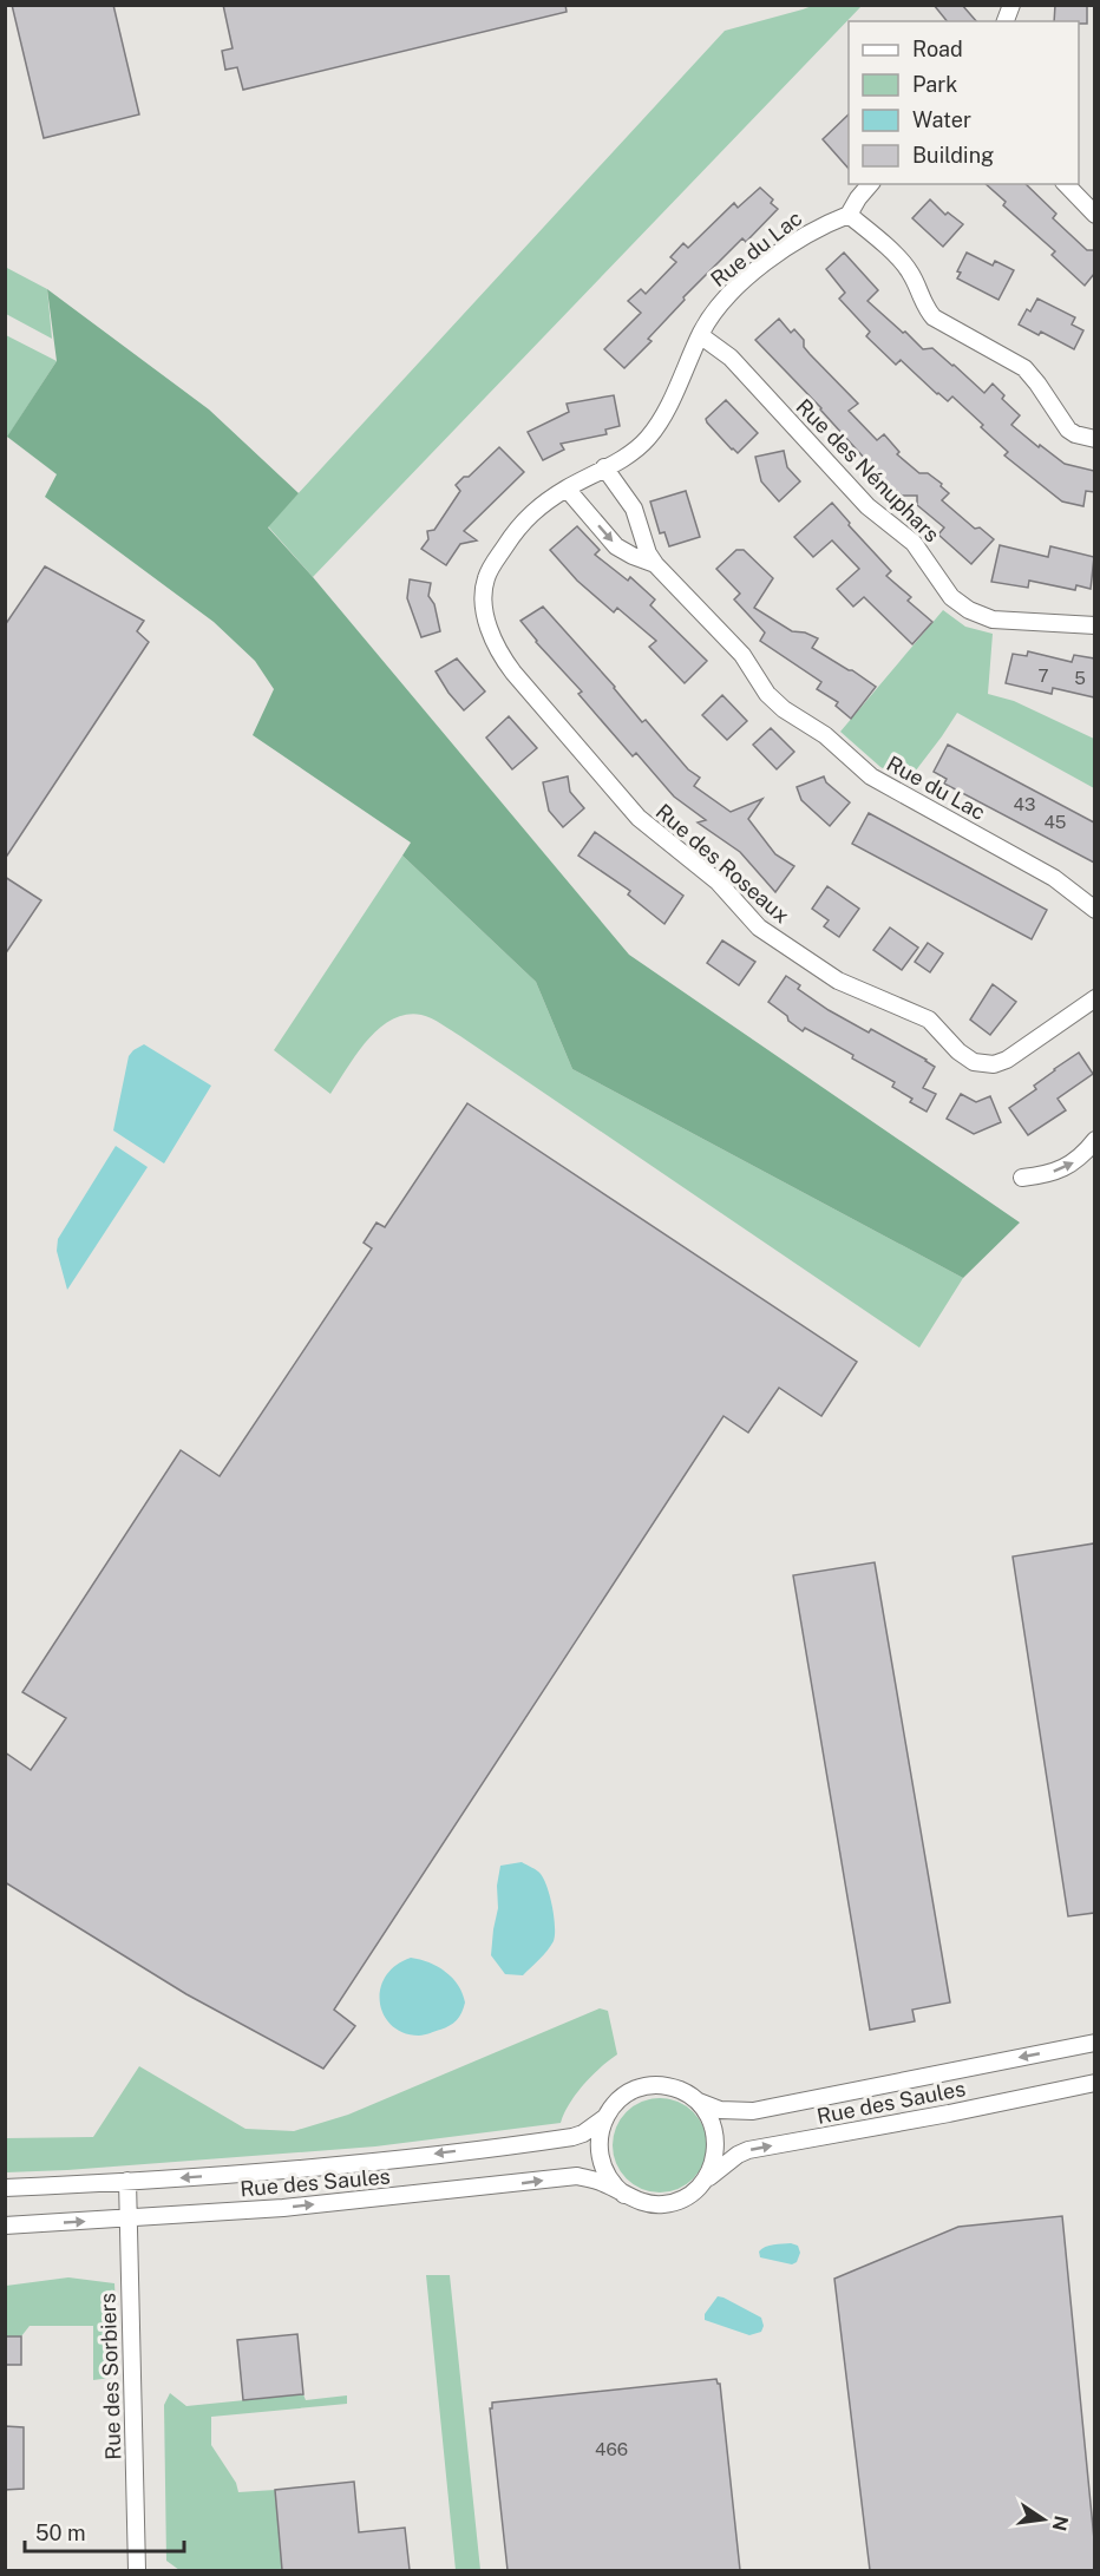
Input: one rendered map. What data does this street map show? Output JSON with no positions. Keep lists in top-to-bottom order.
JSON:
{
  "streets": {
    "street": [
      "Rue du Lac",
      "Rue des Nénuphars",
      "Rue des Roseaux",
      "Rue des Saules",
      "Rue des Sorbiers"
    ]
  },
  "crossings": [
    ["Rue du Lac", "Rue des Nénuphars"],
    ["Rue du Lac", "Rue des Roseaux"],
    ["Rue des Saules", "Rue des Sorbiers"]
  ],
  "house_numbers": [
    "7",
    "5",
    "43",
    "45",
    "466"
  ],
  "legend": [
    "Road",
    "Park",
    "Water",
    "Building"
  ],
  "scale_bar": "50 m",
  "north": "right"
}
